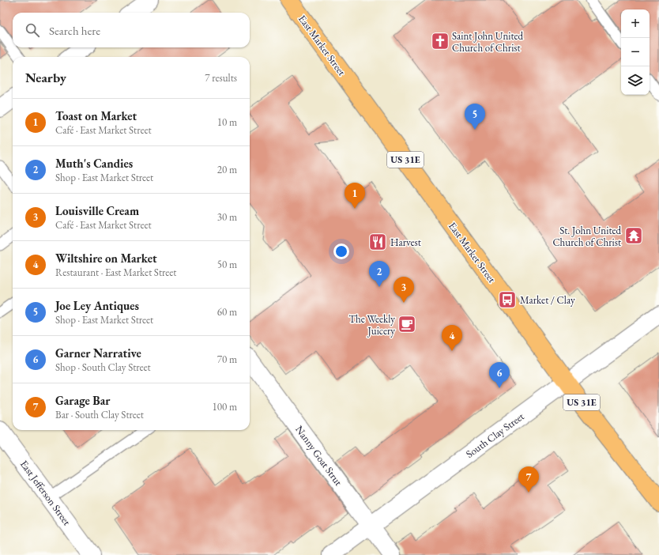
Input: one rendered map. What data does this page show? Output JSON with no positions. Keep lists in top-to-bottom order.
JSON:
{
  "streets": {
    "main road": ["East Market Street", "US 31E"],
    "street": ["South Clay Street", "Nanny Goat Strut", "East Jefferson Street"]
  },
  "crossings": [
    ["East Market Street", "South Clay Street"],
    ["South Clay Street", "Nanny Goat Strut"]
  ],
  "places": {
    "church": ["Saint John United Church of Christ"],
    "temple": ["St. John United Church of Christ"],
    "restaurant": ["Harvest"],
    "bus stop": ["Market / Clay"],
    "cafe": ["The Weekly Juicery"]
  },
  "page": {
    "map_buttons": ["+", "−"],
    "search": "Search here",
    "heading": ["Nearby", "7 results"],
    "list": [
      {
        "mark": "1",
        "name": "Toast on Market",
        "note": "Café · East Market Street",
        "value": "10 m"
      },
      {
        "mark": "2",
        "name": "Muth's Candies",
        "note": "Shop · East Market Street",
        "value": "20 m"
      },
      {
        "mark": "3",
        "name": "Louisville Cream",
        "note": "Café · East Market Street",
        "value": "30 m"
      },
      {
        "mark": "4",
        "name": "Wiltshire on Market",
        "note": "Restaurant · East Market Street",
        "value": "50 m"
      },
      {
        "mark": "5",
        "name": "Joe Ley Antiques",
        "note": "Shop · East Market Street",
        "value": "60 m"
      },
      {
        "mark": "6",
        "name": "Garner Narrative",
        "note": "Shop · South Clay Street",
        "value": "70 m"
      },
      {
        "mark": "7",
        "name": "Garage Bar",
        "note": "Bar · South Clay Street",
        "value": "100 m"
      }
    ],
    "pins": [
      "5",
      "1",
      "2",
      "3",
      "4",
      "6",
      "7"
    ]
  }
}
